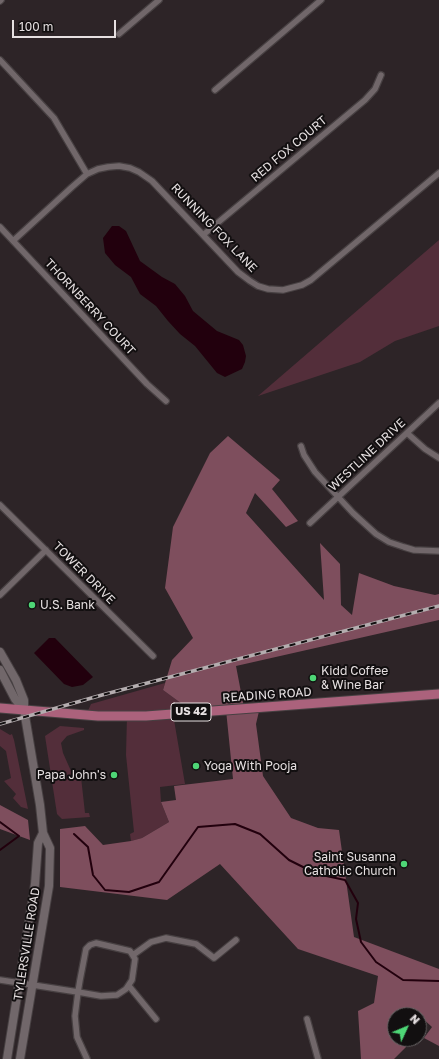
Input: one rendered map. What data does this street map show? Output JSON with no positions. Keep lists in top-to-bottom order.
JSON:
{
  "streets": {
    "main road": ["READING ROAD", "US 42", "TYLERSVILLE ROAD"],
    "street": [
      "RED FOX COURT",
      "RUNNING FOX LANE",
      "THORNBERRY COURT",
      "WESTLINE DRIVE",
      "TOWER DRIVE"
    ]
  },
  "crossings": [
    ["RED FOX COURT", "RUNNING FOX LANE"],
    ["RUNNING FOX LANE", "THORNBERRY COURT"],
    ["READING ROAD", "TYLERSVILLE ROAD"]
  ],
  "places": [
    "U.S. Bank",
    "Kidd Coffee & Wine Bar",
    "Yoga With Pooja",
    "Papa John's",
    "Saint Susanna Catholic Church"
  ],
  "scale_bar": "100 m",
  "north": "top right"
}
